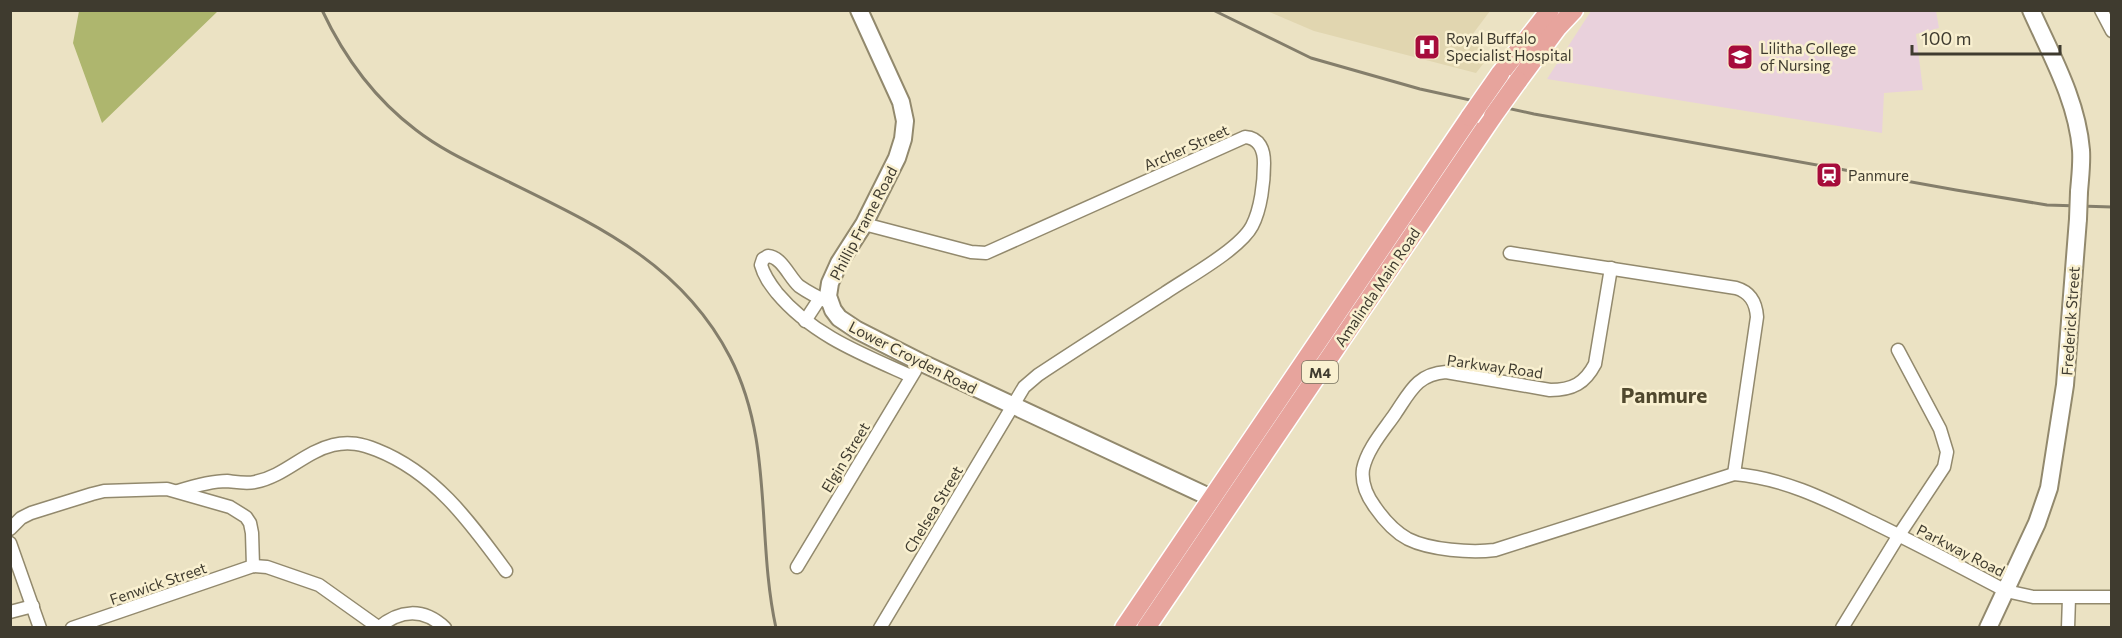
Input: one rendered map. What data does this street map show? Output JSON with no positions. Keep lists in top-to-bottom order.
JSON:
{
  "streets": {
    "main road": ["Amalinda Main Road", "M4"],
    "street": [
      "Archer Street",
      "Phillip Frame Road",
      "Frederick Street",
      "Lower Croyden Road",
      "Parkway Road",
      "Elgin Street",
      "Chelsea Street",
      "Fenwick Street"
    ]
  },
  "crossings": [
    ["Archer Street", "Phillip Frame Road"],
    ["Archer Street", "Lower Croyden Road"],
    ["Archer Street", "Chelsea Street"],
    ["Phillip Frame Road", "Lower Croyden Road"],
    ["Amalinda Main Road", "Lower Croyden Road"],
    ["Frederick Street", "Parkway Road"],
    ["Lower Croyden Road", "Elgin Street"],
    ["Lower Croyden Road", "Chelsea Street"]
  ],
  "districts": ["Panmure"],
  "places": {
    "hospital": ["Royal Buffalo Specialist Hospital"],
    "school or university": ["Lilitha College of Nursing"],
    "station": ["Panmure"]
  },
  "scale_bar": "100 m"
}
